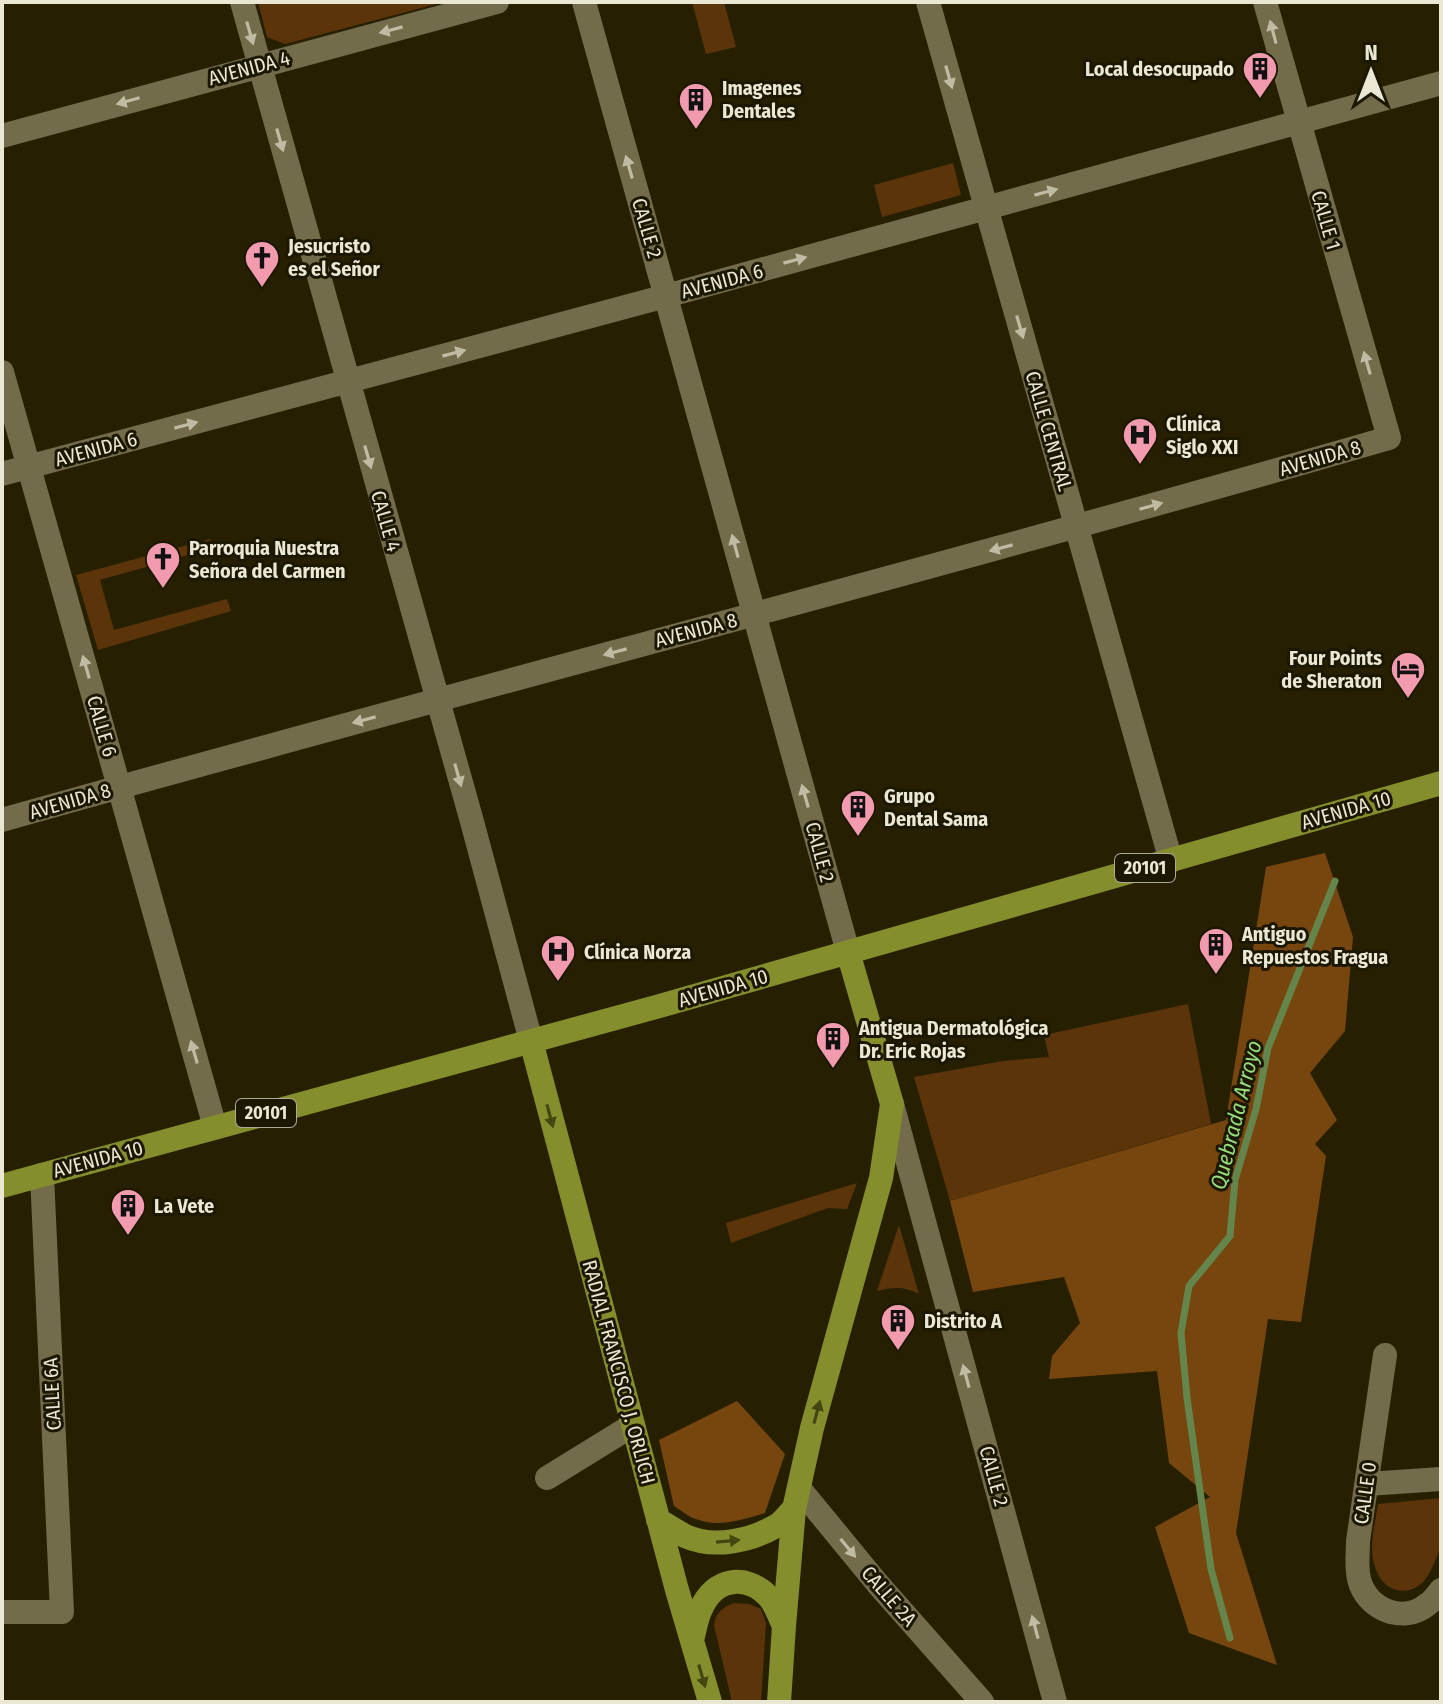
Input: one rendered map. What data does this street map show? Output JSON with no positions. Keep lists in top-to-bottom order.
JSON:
{
  "streets": {
    "main road": [
      "CALLE 2",
      "AVENIDA 10",
      "20101",
      "RADIAL FRANCISCO J. ORLICH"
    ],
    "street": [
      "AVENIDA 4",
      "CALLE 1",
      "AVENIDA 6",
      "CALLE CENTRAL",
      "AVENIDA 8",
      "CALLE 4",
      "CALLE 6",
      "CALLE 6A",
      "CALLE 0",
      "CALLE 2A"
    ]
  },
  "crossings": [
    ["AVENIDA 4", "CALLE 4"],
    ["CALLE 1", "AVENIDA 6"],
    ["CALLE 1", "AVENIDA 8"],
    ["CALLE 2", "AVENIDA 6"],
    ["CALLE 2", "AVENIDA 8"],
    ["CALLE 2", "AVENIDA 10"],
    ["AVENIDA 6", "CALLE CENTRAL"],
    ["AVENIDA 6", "CALLE 4"],
    ["AVENIDA 6", "CALLE 6"],
    ["CALLE CENTRAL", "AVENIDA 8"],
    ["CALLE CENTRAL", "AVENIDA 10"],
    ["AVENIDA 8", "CALLE 4"],
    ["AVENIDA 8", "CALLE 6"],
    ["CALLE 4", "AVENIDA 10"],
    ["CALLE 4", "RADIAL FRANCISCO J. ORLICH"],
    ["CALLE 6", "AVENIDA 10"],
    ["AVENIDA 10", "RADIAL FRANCISCO J. ORLICH"],
    ["AVENIDA 10", "CALLE 6A"]
  ],
  "one_way": [
    "AVENIDA 4",
    "CALLE 1",
    "CALLE 2",
    "AVENIDA 6",
    "CALLE CENTRAL",
    "CALLE 4",
    "CALLE 6",
    "RADIAL FRANCISCO J. ORLICH",
    "CALLE 2A"
  ],
  "water": ["Quebrada Arroyo"],
  "places": {
    "building": [
      "Local desocupado",
      "Imagenes Dentales",
      "Grupo Dental Sama",
      "Antiguo Repuestos Fragua",
      "Antigua Dermatológica Dr. Eric Rojas",
      "La Vete",
      "Distrito A"
    ],
    "church": ["Jesucristo es el Señor", "Parroquia Nuestra Señora del Carmen"],
    "hospital": ["Clínica Siglo XXI", "Clínica Norza"],
    "hotel": ["Four Points de Sheraton"]
  },
  "north": "top"
}
